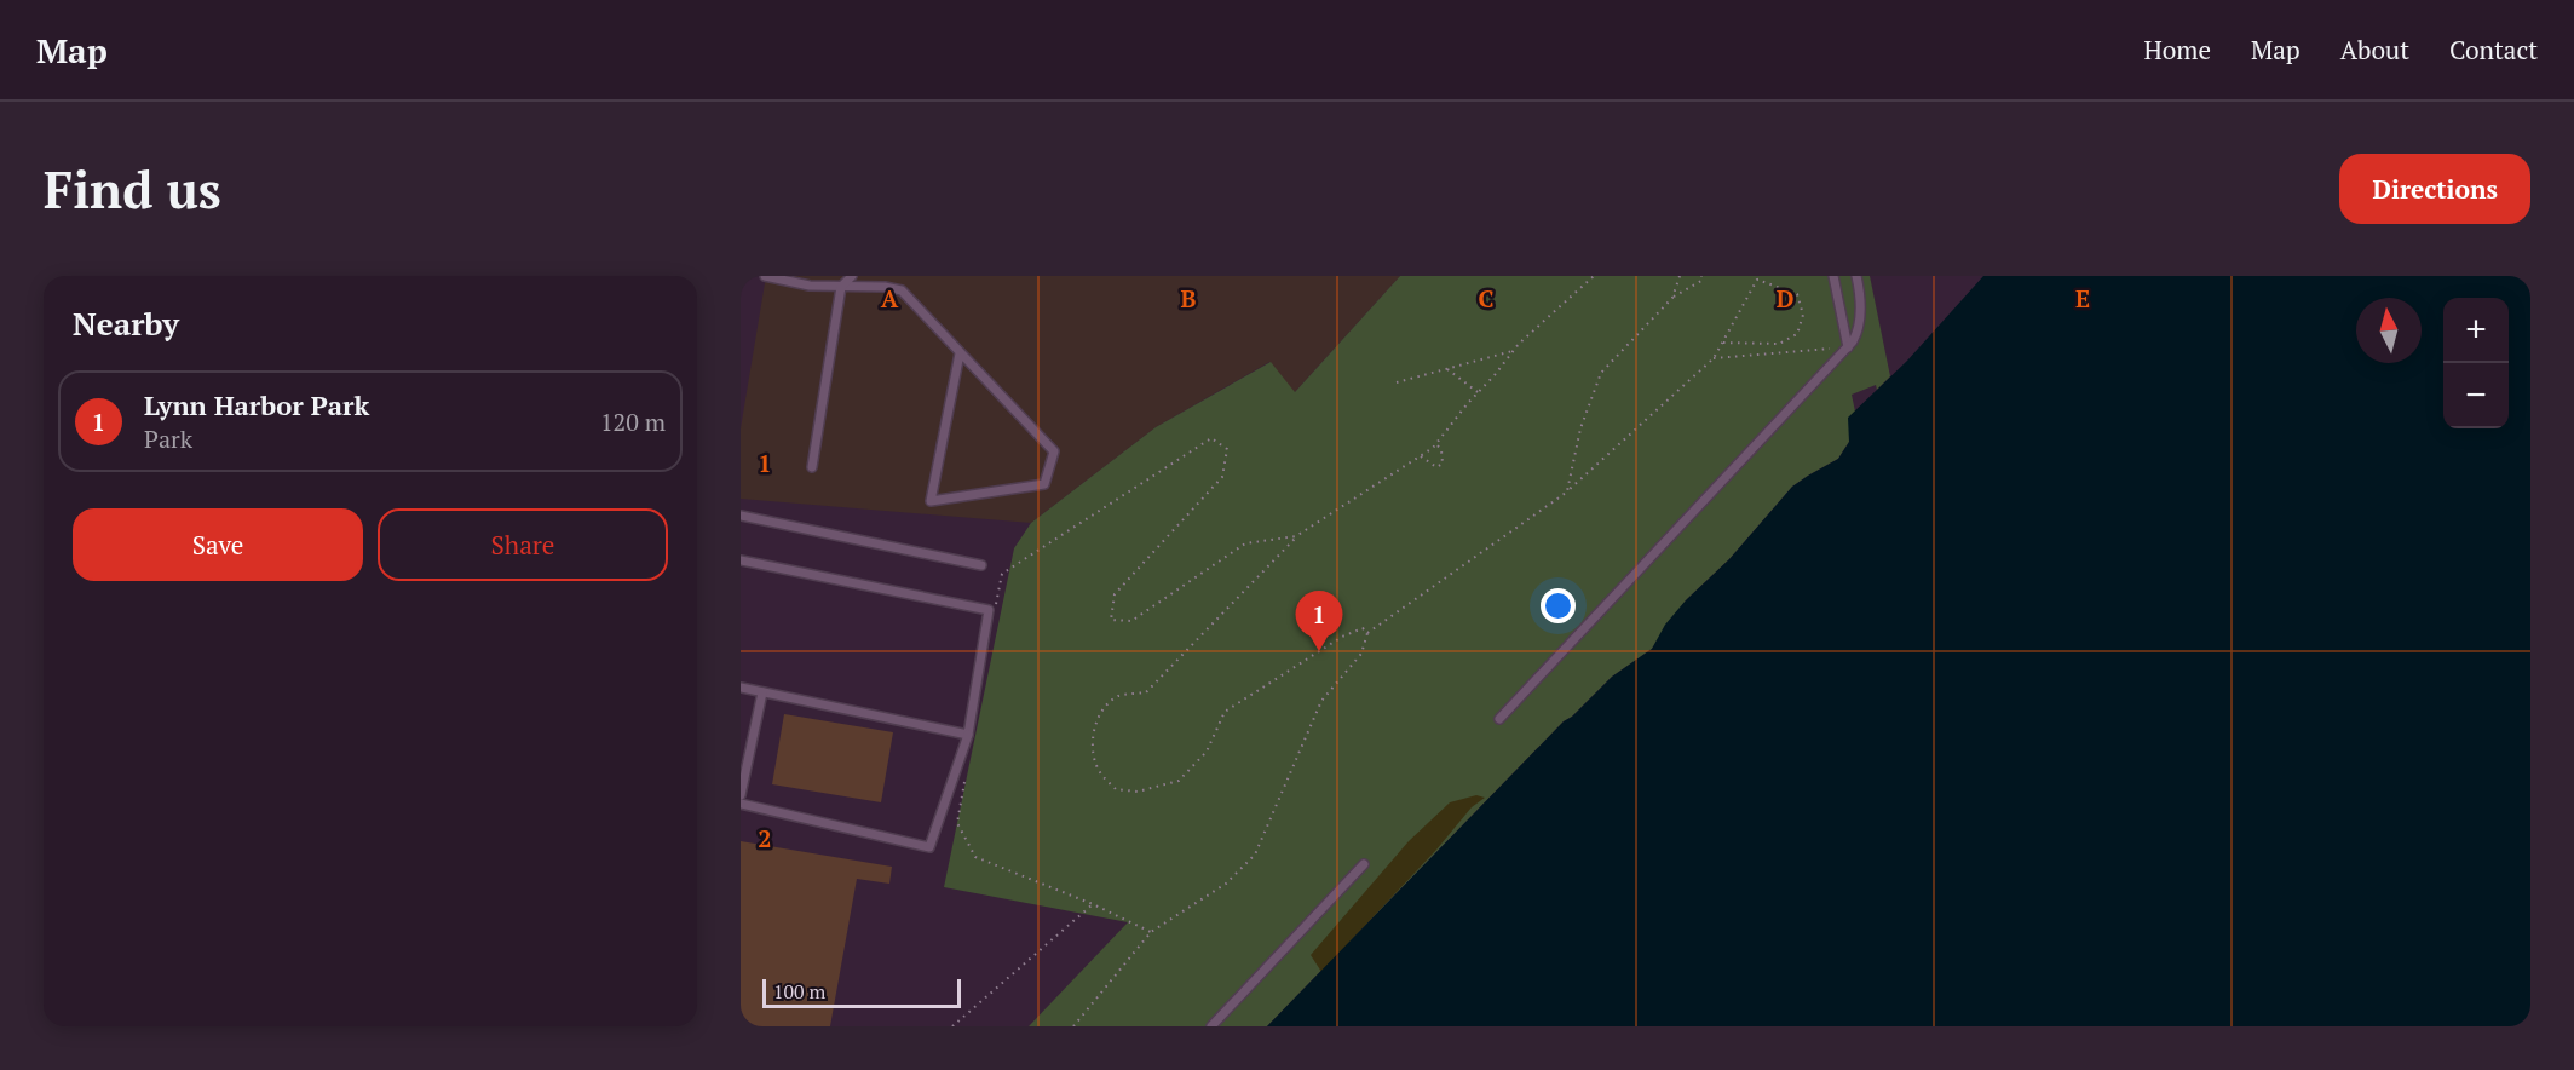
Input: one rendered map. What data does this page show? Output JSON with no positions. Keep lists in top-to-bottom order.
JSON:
{
  "scale_bar": "100 m",
  "north": "top",
  "page": {
    "header": "Map",
    "nav": [
      "Home",
      "Map",
      "About",
      "Contact"
    ],
    "buttons": [
      "Directions",
      ["Save", "Share"]
    ],
    "title": "Find us",
    "heading": "Nearby",
    "map_buttons": ["+", "−"],
    "list": [
      {
        "mark": "1",
        "name": "Lynn Harbor Park",
        "note": "Park",
        "value": "120 m"
      }
    ],
    "pins": "1",
    "scale": "100 m"
  },
  "grid": {
    "columns": [
      "A",
      "B",
      "C",
      "D",
      "E"
    ],
    "rows": ["1", "2"]
  }
}
